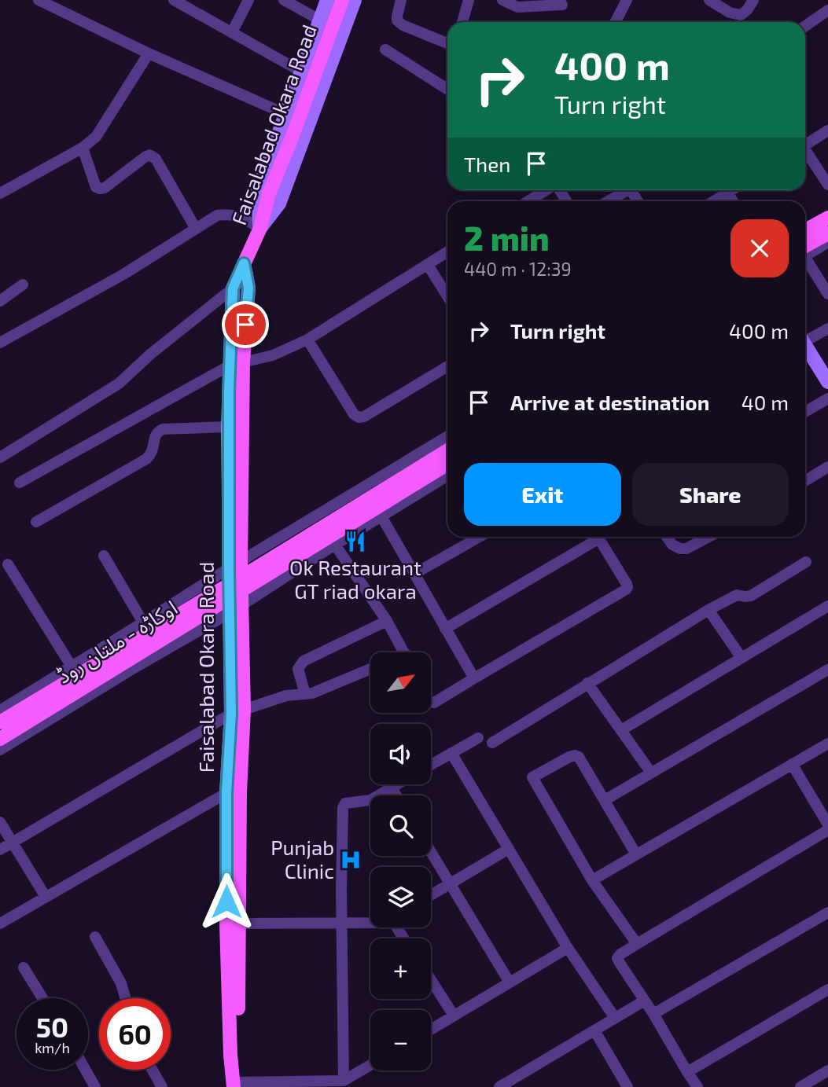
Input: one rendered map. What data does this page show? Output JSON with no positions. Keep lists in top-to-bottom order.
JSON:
{
  "streets": {
    "main road": ["Faisalabad Okara Road", "اوکاڑہ - ملتان روڈ"]
  },
  "places": {
    "restaurant": ["Ok Restaurant GT riad okara"],
    "hospital": ["Punjab Clinic"]
  },
  "north": "top right",
  "page": {
    "turn": ["400 m", "Turn right"],
    "then": "Then",
    "heading": ["2 min", "440 m · 12:39"],
    "list": [
      {
        "name": "Turn right",
        "value": "400 m"
      },
      {
        "name": "Arrive at destination",
        "value": "40 m"
      }
    ],
    "buttons": ["Exit", "Share"],
    "map_buttons": ["+", "−"],
    "speed": "50 km/h",
    "limit": "60"
  }
}
